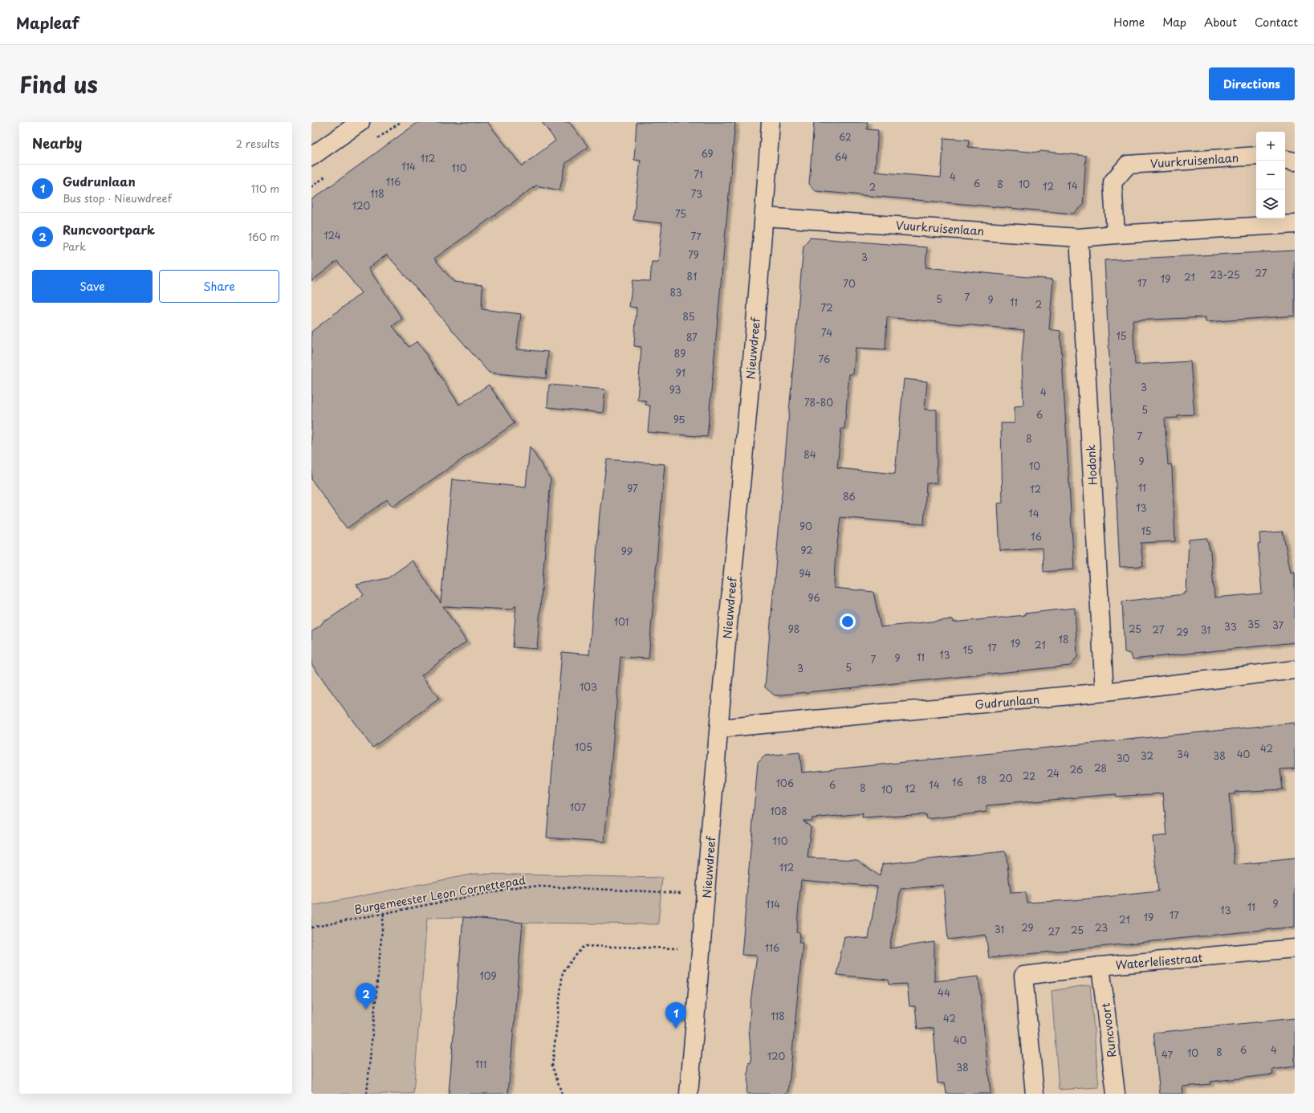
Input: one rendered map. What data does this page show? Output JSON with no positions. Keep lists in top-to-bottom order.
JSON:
{
  "streets": {
    "street": [
      "Vuurkruisenlaan",
      "Nieuwdreef",
      "Hodonk",
      "Gudrunlaan",
      "Waterleliestraat",
      "Runcvoort"
    ],
    "path": ["Burgemeester Leon Cornettepad"]
  },
  "crossings": [
    ["Vuurkruisenlaan", "Nieuwdreef"],
    ["Vuurkruisenlaan", "Hodonk"],
    ["Nieuwdreef", "Gudrunlaan"],
    ["Nieuwdreef", "Burgemeester Leon Cornettepad"],
    ["Hodonk", "Gudrunlaan"],
    ["Waterleliestraat", "Runcvoort"]
  ],
  "house_numbers": [
    "62",
    "69",
    "64",
    "112",
    "114",
    "110",
    "71",
    "4",
    "116",
    "6",
    "8",
    "10",
    "14",
    "12",
    "2",
    "118",
    "73",
    "120",
    "75",
    "124",
    "77",
    "79",
    "3",
    "27",
    "23-25",
    "81",
    "21",
    "19",
    "17",
    "70",
    "83",
    "7",
    "5",
    "9",
    "11",
    "2",
    "72",
    "85",
    "74",
    "15",
    "87",
    "89",
    "76",
    "91",
    "3",
    "93",
    "4",
    "78-80",
    "5",
    "6",
    "95",
    "7",
    "8",
    "84",
    "9",
    "10",
    "11",
    "97",
    "12",
    "86",
    "13",
    "14",
    "90",
    "15",
    "16",
    "92",
    "99",
    "94",
    "96",
    "101",
    "35",
    "37",
    "33",
    "98",
    "25",
    "27",
    "31",
    "29",
    "18",
    "19",
    "21",
    "17",
    "15",
    "13",
    "11",
    "9",
    "7",
    "5",
    "3",
    "103",
    "105",
    "42",
    "34",
    "40",
    "32",
    "38",
    "30",
    "28",
    "26",
    "24",
    "22",
    "20",
    "18",
    "16",
    "106",
    "6",
    "14",
    "8",
    "12",
    "10",
    "107",
    "108",
    "110",
    "112",
    "9",
    "114",
    "11",
    "13",
    "17",
    "19",
    "21",
    "29",
    "23",
    "31",
    "25",
    "27",
    "116",
    "109",
    "44",
    "118",
    "42",
    "40",
    "6",
    "4",
    "8",
    "10",
    "47",
    "120",
    "111",
    "38"
  ],
  "page": {
    "header": "Mapleaf",
    "nav": [
      "Home",
      "Map",
      "About",
      "Contact"
    ],
    "title": "Find us",
    "buttons": [
      "Directions",
      ["Save", "Share"]
    ],
    "heading": ["Nearby", "2 results"],
    "map_buttons": ["+", "−"],
    "list": [
      {
        "mark": "1",
        "name": "Gudrunlaan",
        "note": "Bus stop · Nieuwdreef",
        "value": "110 m"
      },
      {
        "mark": "2",
        "name": "Runcvoortpark",
        "note": "Park",
        "value": "160 m"
      }
    ],
    "pins": ["2", "1"]
  }
}
